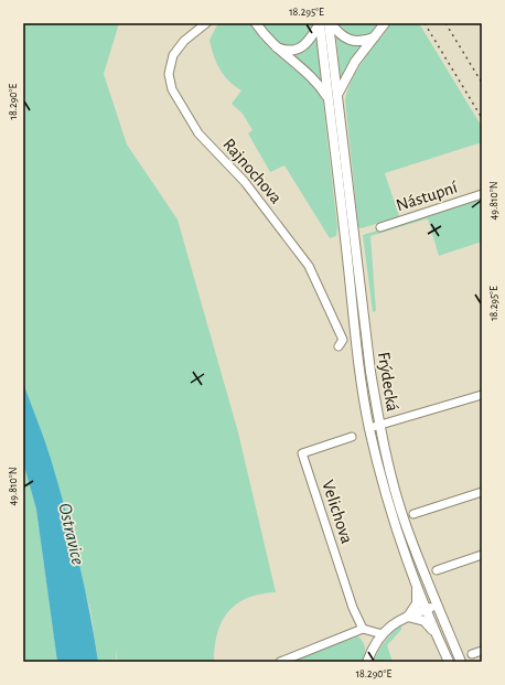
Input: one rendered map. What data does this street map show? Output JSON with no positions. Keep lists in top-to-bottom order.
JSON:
{
  "streets": {
    "main road": ["Frýdecká"],
    "street": ["Rajnochova", "Nástupní", "Velichova"]
  },
  "water": ["Ostravice"],
  "coordinates": ["18.295°E", "18.290°E", "49.810°N"]
}
